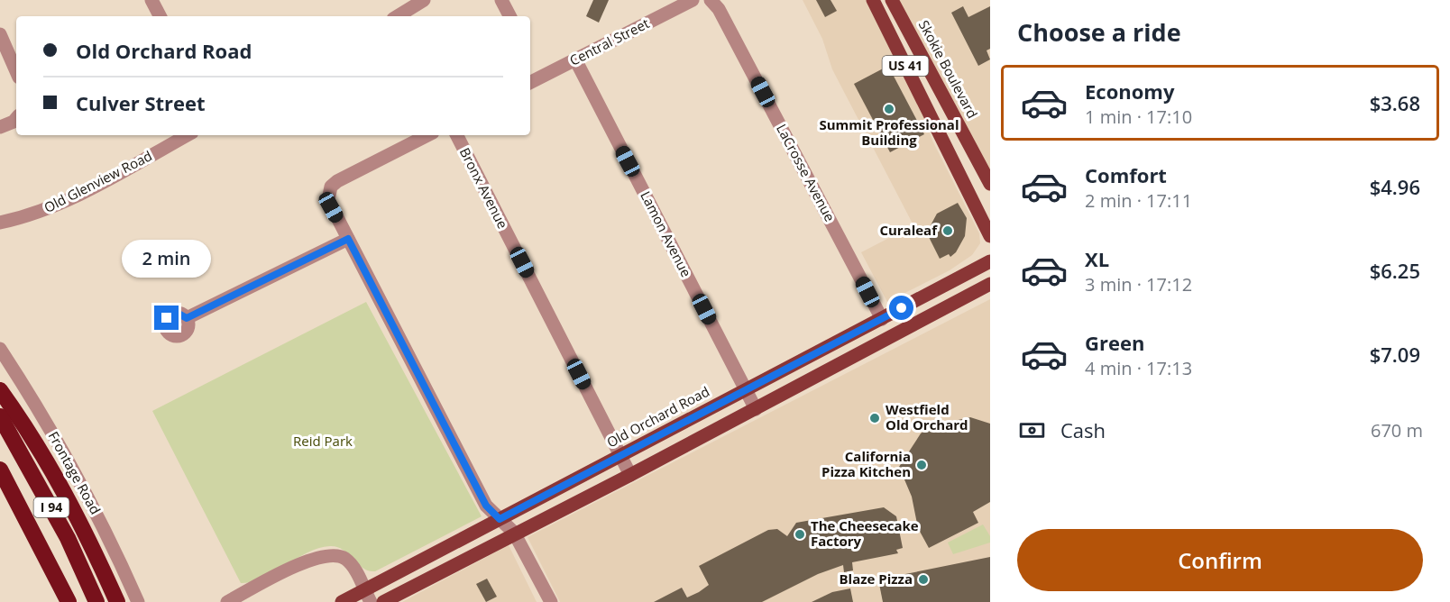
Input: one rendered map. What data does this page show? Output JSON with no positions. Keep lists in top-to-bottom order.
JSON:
{
  "streets": {
    "highway": ["I 94"],
    "main road": ["US 41", "Skokie Boulevard", "Old Orchard Road"],
    "street": [
      "Central Street",
      "LaCrosse Avenue",
      "Old Glenview Road",
      "Bronx Avenue",
      "Lamon Avenue",
      "Frontage Road"
    ]
  },
  "crossings": [
    ["Central Street", "Lamon Avenue"],
    ["LaCrosse Avenue", "Old Orchard Road"],
    ["Bronx Avenue", "Old Orchard Road"],
    ["Lamon Avenue", "Old Orchard Road"]
  ],
  "parks": ["Reid Park"],
  "places": [
    "Summit Professional Building",
    "Curaleaf",
    "Westfield Old Orchard",
    "California Pizza Kitchen",
    "The Cheesecake Factory",
    "Blaze Pizza"
  ],
  "page": {
    "heading": "Choose a ride",
    "banner": ["Old Orchard Road", "Culver Street"],
    "list": [
      {
        "name": "Economy",
        "note": "1 min · 17:10",
        "value": "$3.68"
      },
      {
        "name": "Comfort",
        "note": "2 min · 17:11",
        "value": "$4.96"
      },
      {
        "name": "XL",
        "note": "3 min · 17:12",
        "value": "$6.25"
      },
      {
        "name": "Green",
        "note": "4 min · 17:13",
        "value": "$7.09"
      }
    ],
    "bubble": "2 min",
    "pay": ["Cash", "670 m"],
    "buttons": "Confirm"
  }
}
